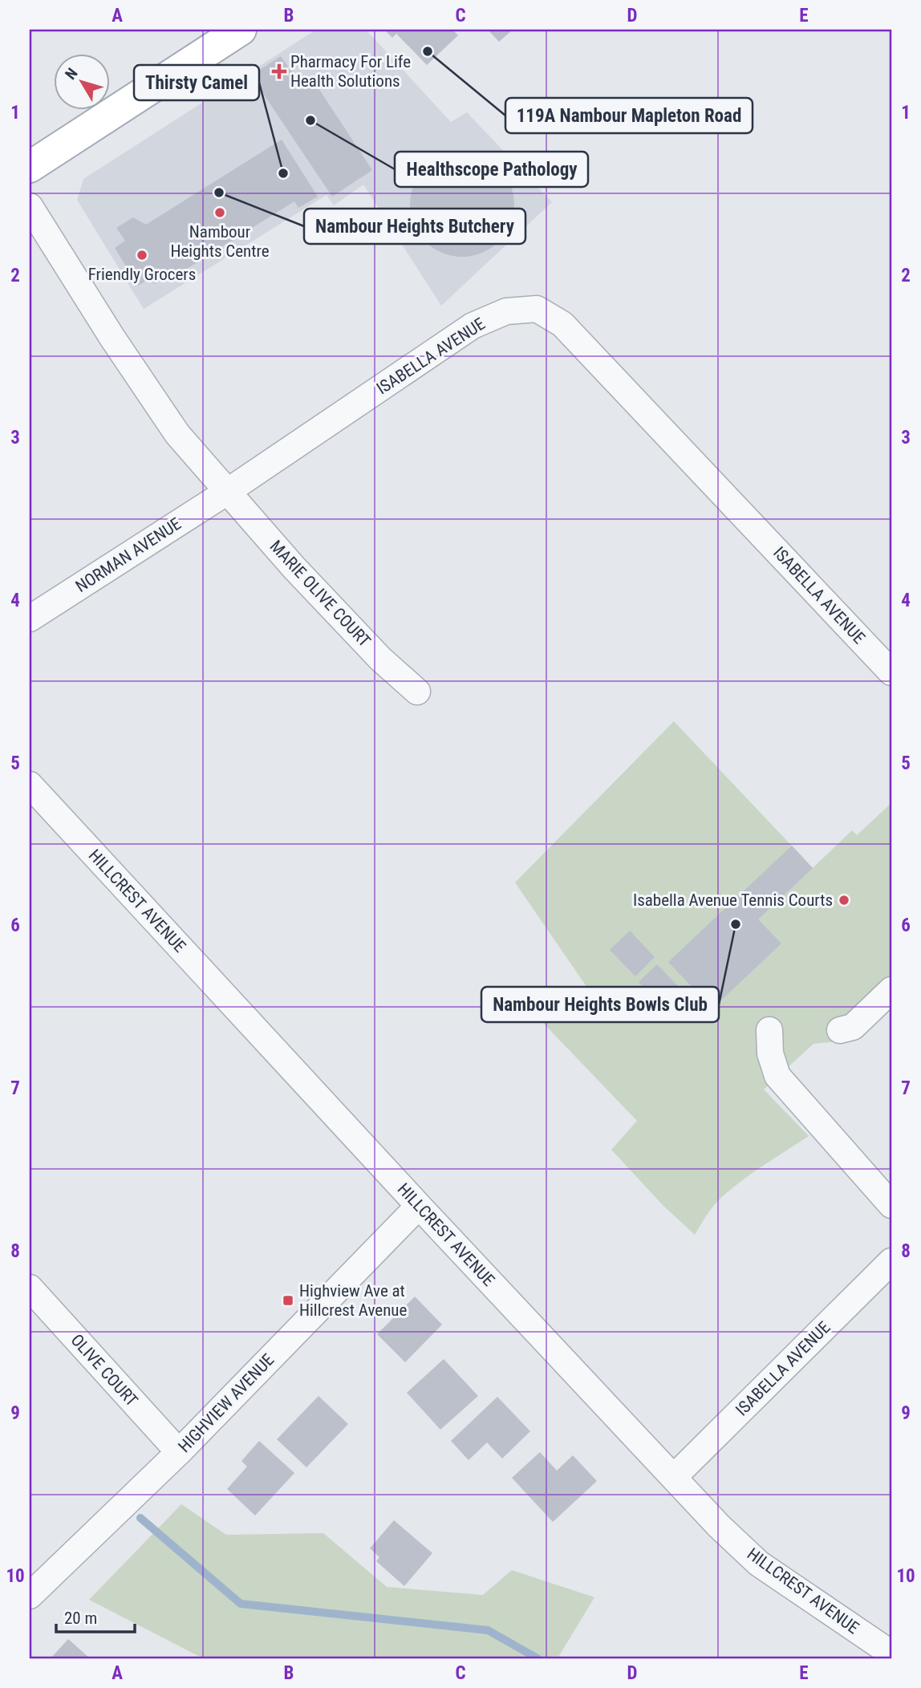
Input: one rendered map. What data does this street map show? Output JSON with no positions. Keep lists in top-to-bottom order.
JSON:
{
  "streets": {
    "street": [
      "ISABELLA AVENUE",
      "NORMAN AVENUE",
      "MARIE OLIVE COURT",
      "HILLCREST AVENUE",
      "OLIVE COURT",
      "HIGHVIEW AVENUE"
    ]
  },
  "crossings": [
    ["ISABELLA AVENUE", "NORMAN AVENUE"],
    ["ISABELLA AVENUE", "MARIE OLIVE COURT"],
    ["ISABELLA AVENUE", "HILLCREST AVENUE"],
    ["NORMAN AVENUE", "MARIE OLIVE COURT"],
    ["HILLCREST AVENUE", "HIGHVIEW AVENUE"],
    ["OLIVE COURT", "HIGHVIEW AVENUE"]
  ],
  "places": {
    "other": [
      "119A Nambour Mapleton Road",
      "Healthscope Pathology",
      "Thirsty Camel",
      "Nambour Heights Butchery",
      "Nambour Heights Centre",
      "Friendly Grocers",
      "Isabella Avenue Tennis Courts",
      "Nambour Heights Bowls Club"
    ],
    "health": ["Pharmacy For Life Health Solutions"],
    "transit": ["Highview Ave at Hillcrest Avenue"]
  },
  "scale_bar": "20 m",
  "north": "top left",
  "grid": {
    "columns": [
      "A",
      "B",
      "C",
      "D",
      "E"
    ],
    "rows": [
      "1",
      "2",
      "3",
      "4",
      "5",
      "6",
      "7",
      "8",
      "9",
      "10"
    ]
  }
}
